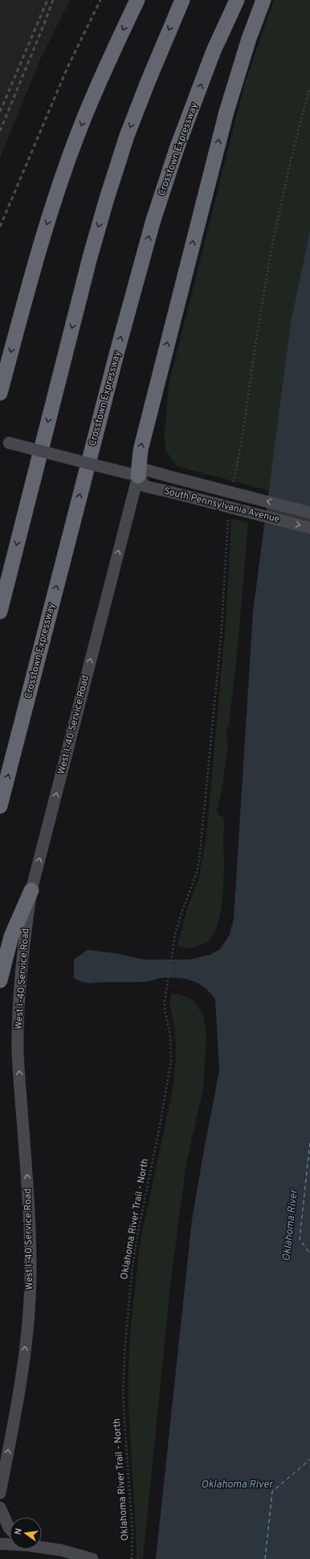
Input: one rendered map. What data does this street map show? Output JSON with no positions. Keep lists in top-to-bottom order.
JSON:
{
  "streets": {
    "highway": ["Crosstown Expressway"],
    "main road": ["South Pennsylvania Avenue", "West I-40 Service Road"],
    "path": ["Oklahoma River Trail - North"]
  },
  "crossings": [
    ["South Pennsylvania Avenue", "West I-40 Service Road"]
  ],
  "one_way": ["West I-40 Service Road"],
  "water": ["Oklahoma River"],
  "north": "left"
}
